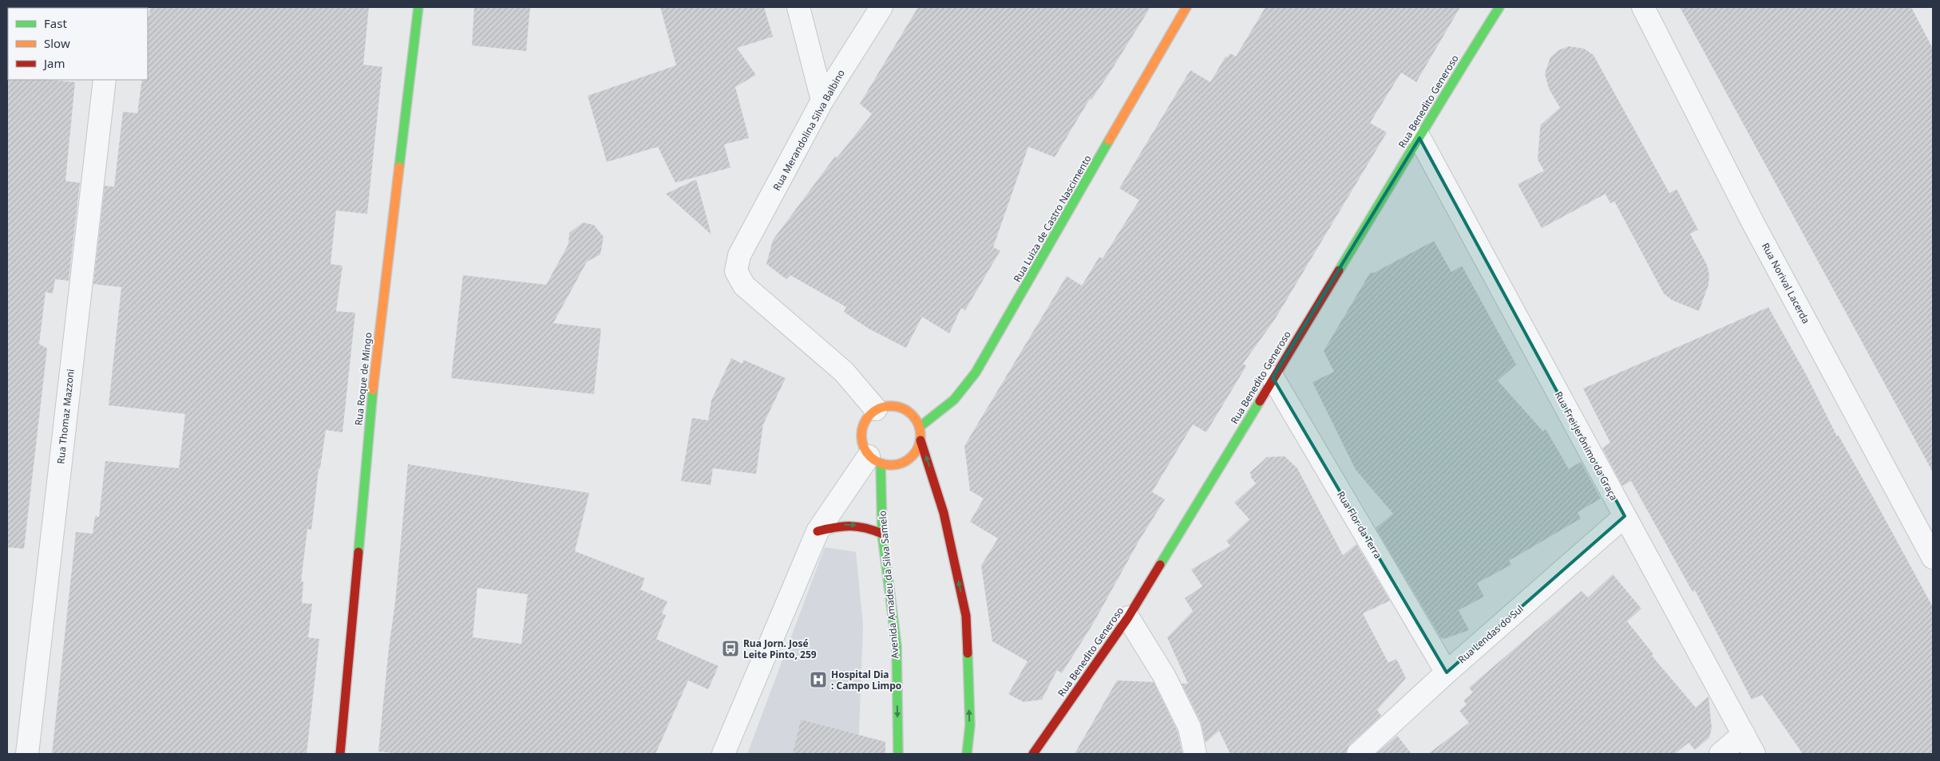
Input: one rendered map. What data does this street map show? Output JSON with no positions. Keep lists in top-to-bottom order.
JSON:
{
  "streets": {
    "street": [
      "Rua Benedito Generoso",
      "Rua Merandolina Silva Balbino",
      "Rua Luiza de Castro Nascimento",
      "Rua Norival Lacerda",
      "Rua Roque de Mingo",
      "Rua Thomaz Mazzoni",
      "Rua Frei Jerônimo da Graça",
      "Rua Flor da Terra",
      "Avenida Amadeu da Silva Samelo",
      "Rua Lendas do Sul"
    ]
  },
  "crossings": [
    ["Rua Benedito Generoso", "Rua Frei Jerônimo da Graça"],
    ["Rua Benedito Generoso", "Rua Flor da Terra"],
    ["Rua Merandolina Silva Balbino", "Rua Luiza de Castro Nascimento"],
    ["Rua Merandolina Silva Balbino", "Avenida Amadeu da Silva Samelo"],
    ["Rua Luiza de Castro Nascimento", "Avenida Amadeu da Silva Samelo"],
    ["Rua Frei Jerônimo da Graça", "Rua Lendas do Sul"],
    ["Rua Flor da Terra", "Rua Lendas do Sul"]
  ],
  "places": {
    "bus stop": ["Rua Jorn. José Leite Pinto, 259"],
    "hospital": ["Hospital Dia : Campo Limpo"]
  },
  "legend": ["Fast", "Slow", "Jam"]
}
